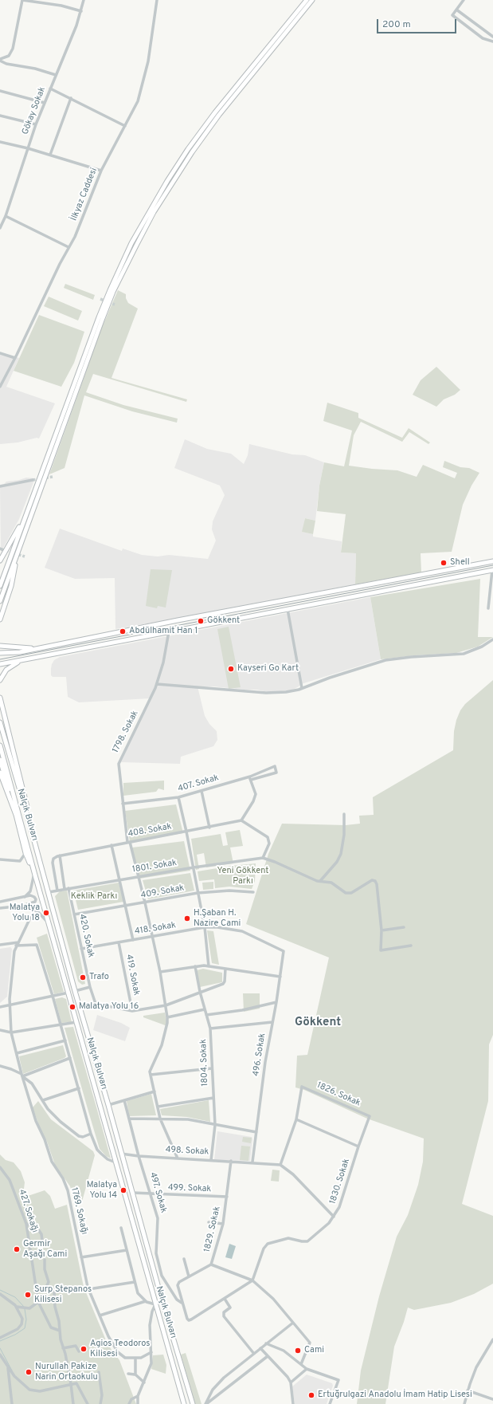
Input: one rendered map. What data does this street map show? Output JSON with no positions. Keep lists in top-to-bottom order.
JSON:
{
  "streets": {
    "highway": ["Nalçık Bulvarı"],
    "street": [
      "Gökay Sokak",
      "İlkyaz Caddesi",
      "1798. Sokak",
      "407. Sokak",
      "408. Sokak",
      "1801. Sokak",
      "409. Sokak",
      "418. Sokak",
      "420. Sokak",
      "419. Sokak",
      "496. Sokak",
      "1804. Sokak",
      "1826. Sokak",
      "498. Sokak",
      "1830. Sokak",
      "499. Sokak",
      "497. Sokak",
      "427. Sokağı",
      "1769. Sokağı",
      "1829. Sokak"
    ]
  },
  "crossings": [
    ["1798. Sokak", "407. Sokak"],
    ["1798. Sokak", "408. Sokak"],
    ["1798. Sokak", "1801. Sokak"],
    ["1798. Sokak", "409. Sokak"],
    ["1798. Sokak", "418. Sokak"],
    ["Nalçık Bulvarı", "1801. Sokak"],
    ["Nalçık Bulvarı", "498. Sokak"],
    ["Nalçık Bulvarı", "499. Sokak"],
    ["1801. Sokak", "420. Sokak"],
    ["409. Sokak", "420. Sokak"],
    ["418. Sokak", "420. Sokak"],
    ["418. Sokak", "419. Sokak"],
    ["418. Sokak", "496. Sokak"],
    ["420. Sokak", "419. Sokak"],
    ["496. Sokak", "498. Sokak"],
    ["1804. Sokak", "498. Sokak"],
    ["1826. Sokak", "1830. Sokak"],
    ["498. Sokak", "497. Sokak"],
    ["498. Sokak", "1829. Sokak"],
    ["499. Sokak", "497. Sokak"],
    ["499. Sokak", "1829. Sokak"],
    ["497. Sokak", "1829. Sokak"]
  ],
  "districts": ["Gökkent"],
  "parks": ["Yeni Gökkent Parkı", "Keklik Parkı"],
  "places": [
    "Shell",
    "Gökkent",
    "Abdülhamit Han 1",
    "Kayseri Go Kart",
    "Malatya Yolu 18",
    "H.Şaban H. Nazire Cami",
    "Trafo",
    "Malatya Yolu 16",
    "Malatya Yolu 14",
    "Germir Aşağı Cami",
    "Surp Stepanos Kilisesi",
    "Agios Teodoros Kilisesi",
    "Cami",
    "Nurullah Pakize Narin Ortaokulu",
    "Ertuğrulgazi Anadolu İmam Hatip Lisesi"
  ],
  "scale_bar": "200 m"
}
